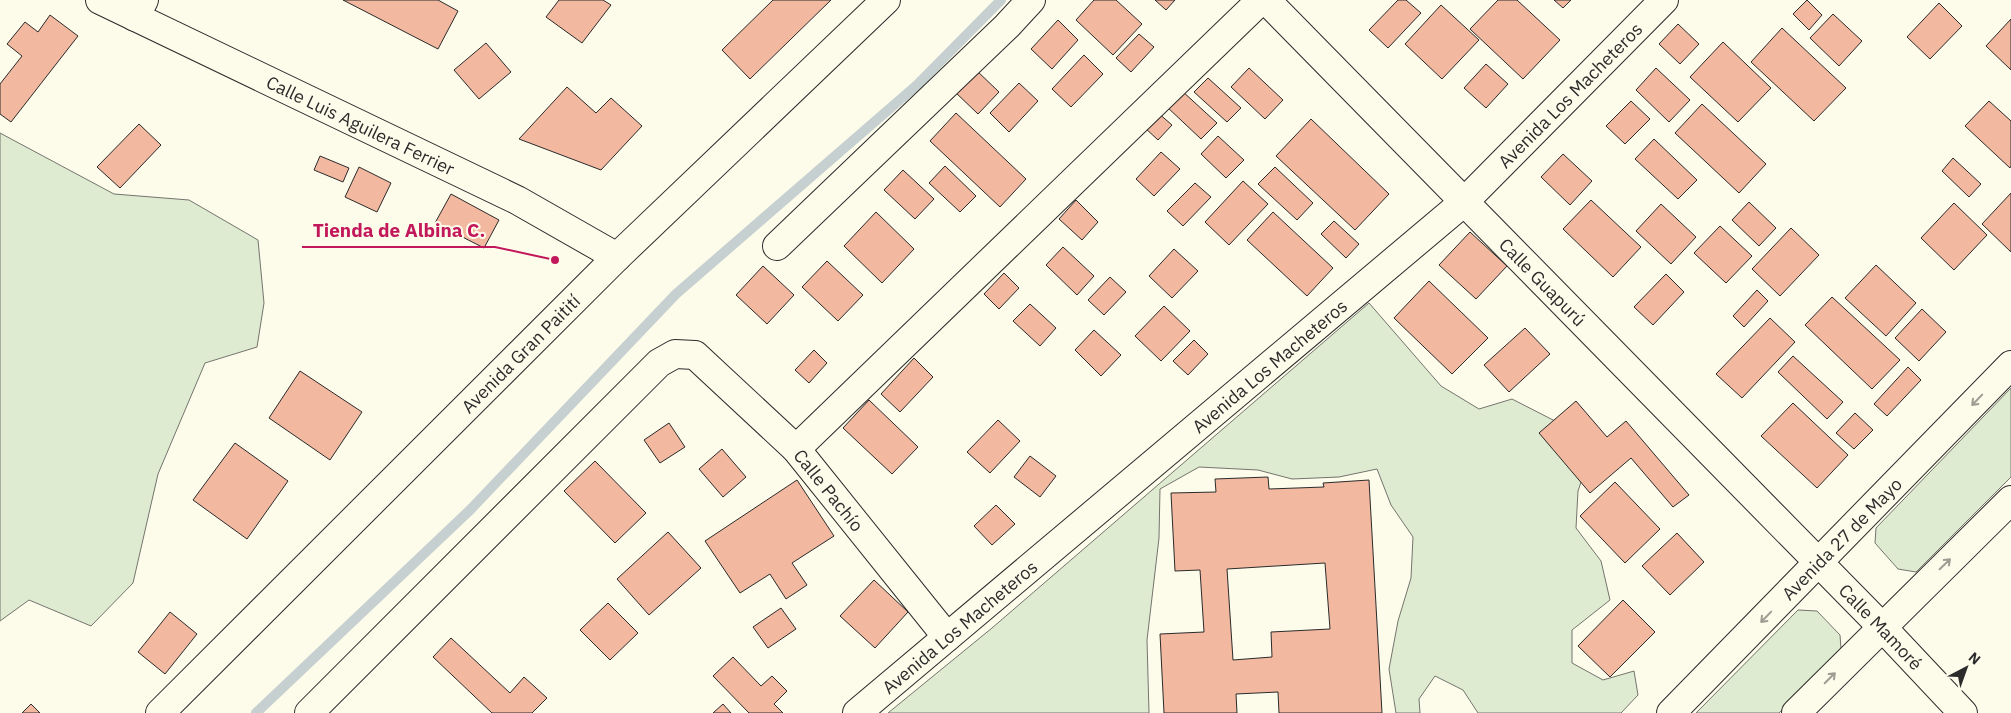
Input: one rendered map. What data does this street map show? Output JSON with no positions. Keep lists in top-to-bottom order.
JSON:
{
  "streets": {
    "street": [
      "Avenida Los Macheteros",
      "Calle Luis Aguilera Ferrier",
      "Calle Guapurú",
      "Avenida Gran Paitití",
      "Calle Pachío",
      "Avenida 27 de Mayo",
      "Calle Mamoré"
    ]
  },
  "crossings": [
    ["Avenida Los Macheteros", "Calle Guapurú"],
    ["Avenida Los Macheteros", "Calle Pachío"],
    ["Calle Luis Aguilera Ferrier", "Avenida Gran Paitití"],
    ["Calle Guapurú", "Avenida 27 de Mayo"],
    ["Calle Guapurú", "Calle Mamoré"],
    ["Avenida 27 de Mayo", "Calle Mamoré"]
  ],
  "places": ["Tienda de Albina C."],
  "north": "top right"
}
